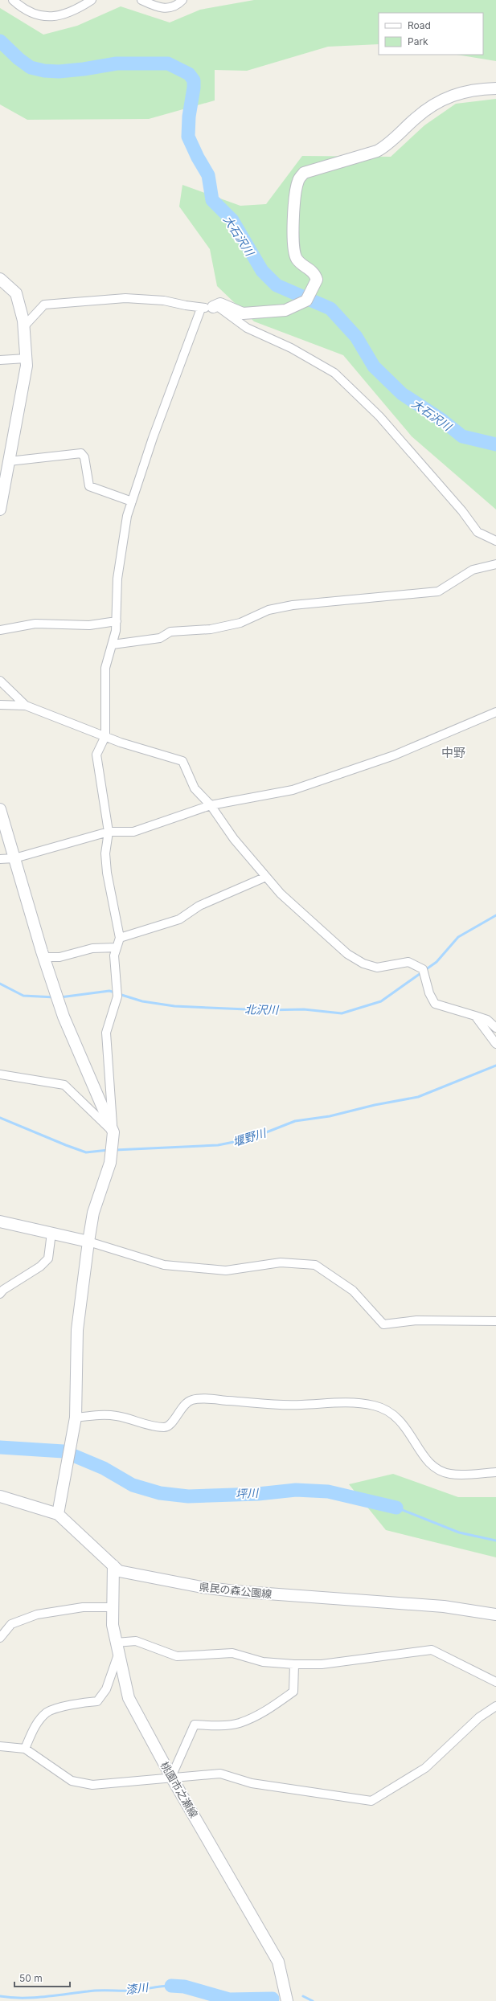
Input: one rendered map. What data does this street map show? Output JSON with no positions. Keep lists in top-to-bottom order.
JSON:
{
  "streets": {
    "street": ["県民の森公園線", "桃園市之瀬線"]
  },
  "crossings": [
    ["県民の森公園線", "桃園市之瀬線"]
  ],
  "districts": ["中野"],
  "water": [
    "大石沢川",
    "北沢川",
    "堰野川",
    "坪川",
    "漆川"
  ],
  "legend": ["Road", "Park"],
  "scale_bar": "50 m"
}
